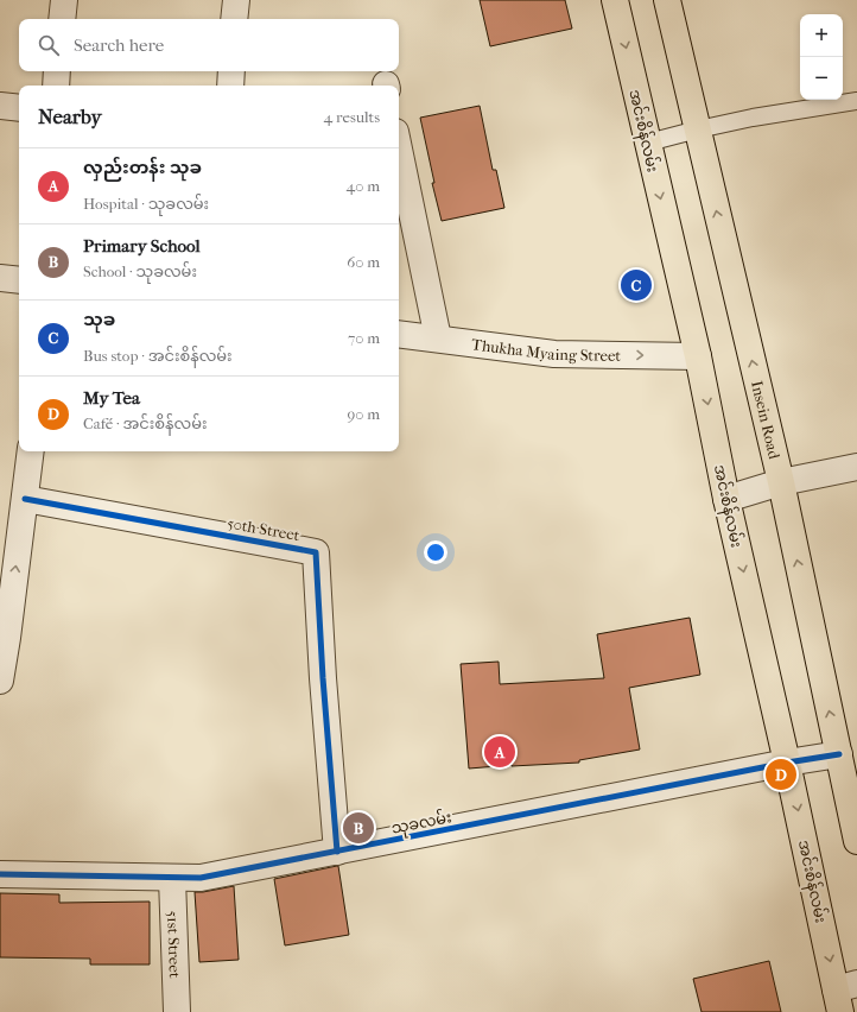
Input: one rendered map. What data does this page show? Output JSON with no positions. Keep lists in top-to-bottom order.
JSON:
{
  "streets": {
    "main road": ["အင်းစိန်လမ်း", "Insein Road"],
    "street": [
      "Thukha Myaing Street",
      "50th Street",
      "သုခလမ်း",
      "51st Street"
    ]
  },
  "crossings": [
    ["အင်းစိန်လမ်း", "Thukha Myaing Street"],
    ["အင်းစိန်လမ်း", "သုခလမ်း"],
    ["Insein Road", "သုခလမ်း"],
    ["50th Street", "သုခလမ်း"],
    ["သုခလမ်း", "51st Street"]
  ],
  "one_way": ["အင်းစိန်လမ်း", "Thukha Myaing Street", "Insein Road"],
  "page": {
    "map_buttons": ["+", "−"],
    "search": "Search here",
    "heading": ["Nearby", "4 results"],
    "list": [
      {
        "mark": "A",
        "name": "လှည်းတန်း သုခ",
        "note": "Hospital · သုခလမ်း",
        "value": "40 m"
      },
      {
        "mark": "B",
        "name": "Primary School",
        "note": "School · သုခလမ်း",
        "value": "60 m"
      },
      {
        "mark": "C",
        "name": "သုခ",
        "note": "Bus stop · အင်းစိန်လမ်း",
        "value": "70 m"
      },
      {
        "mark": "D",
        "name": "My Tea",
        "note": "Café · အင်းစိန်လမ်း",
        "value": "90 m"
      }
    ],
    "pins": [
      "C",
      "A",
      "D",
      "B"
    ]
  }
}
